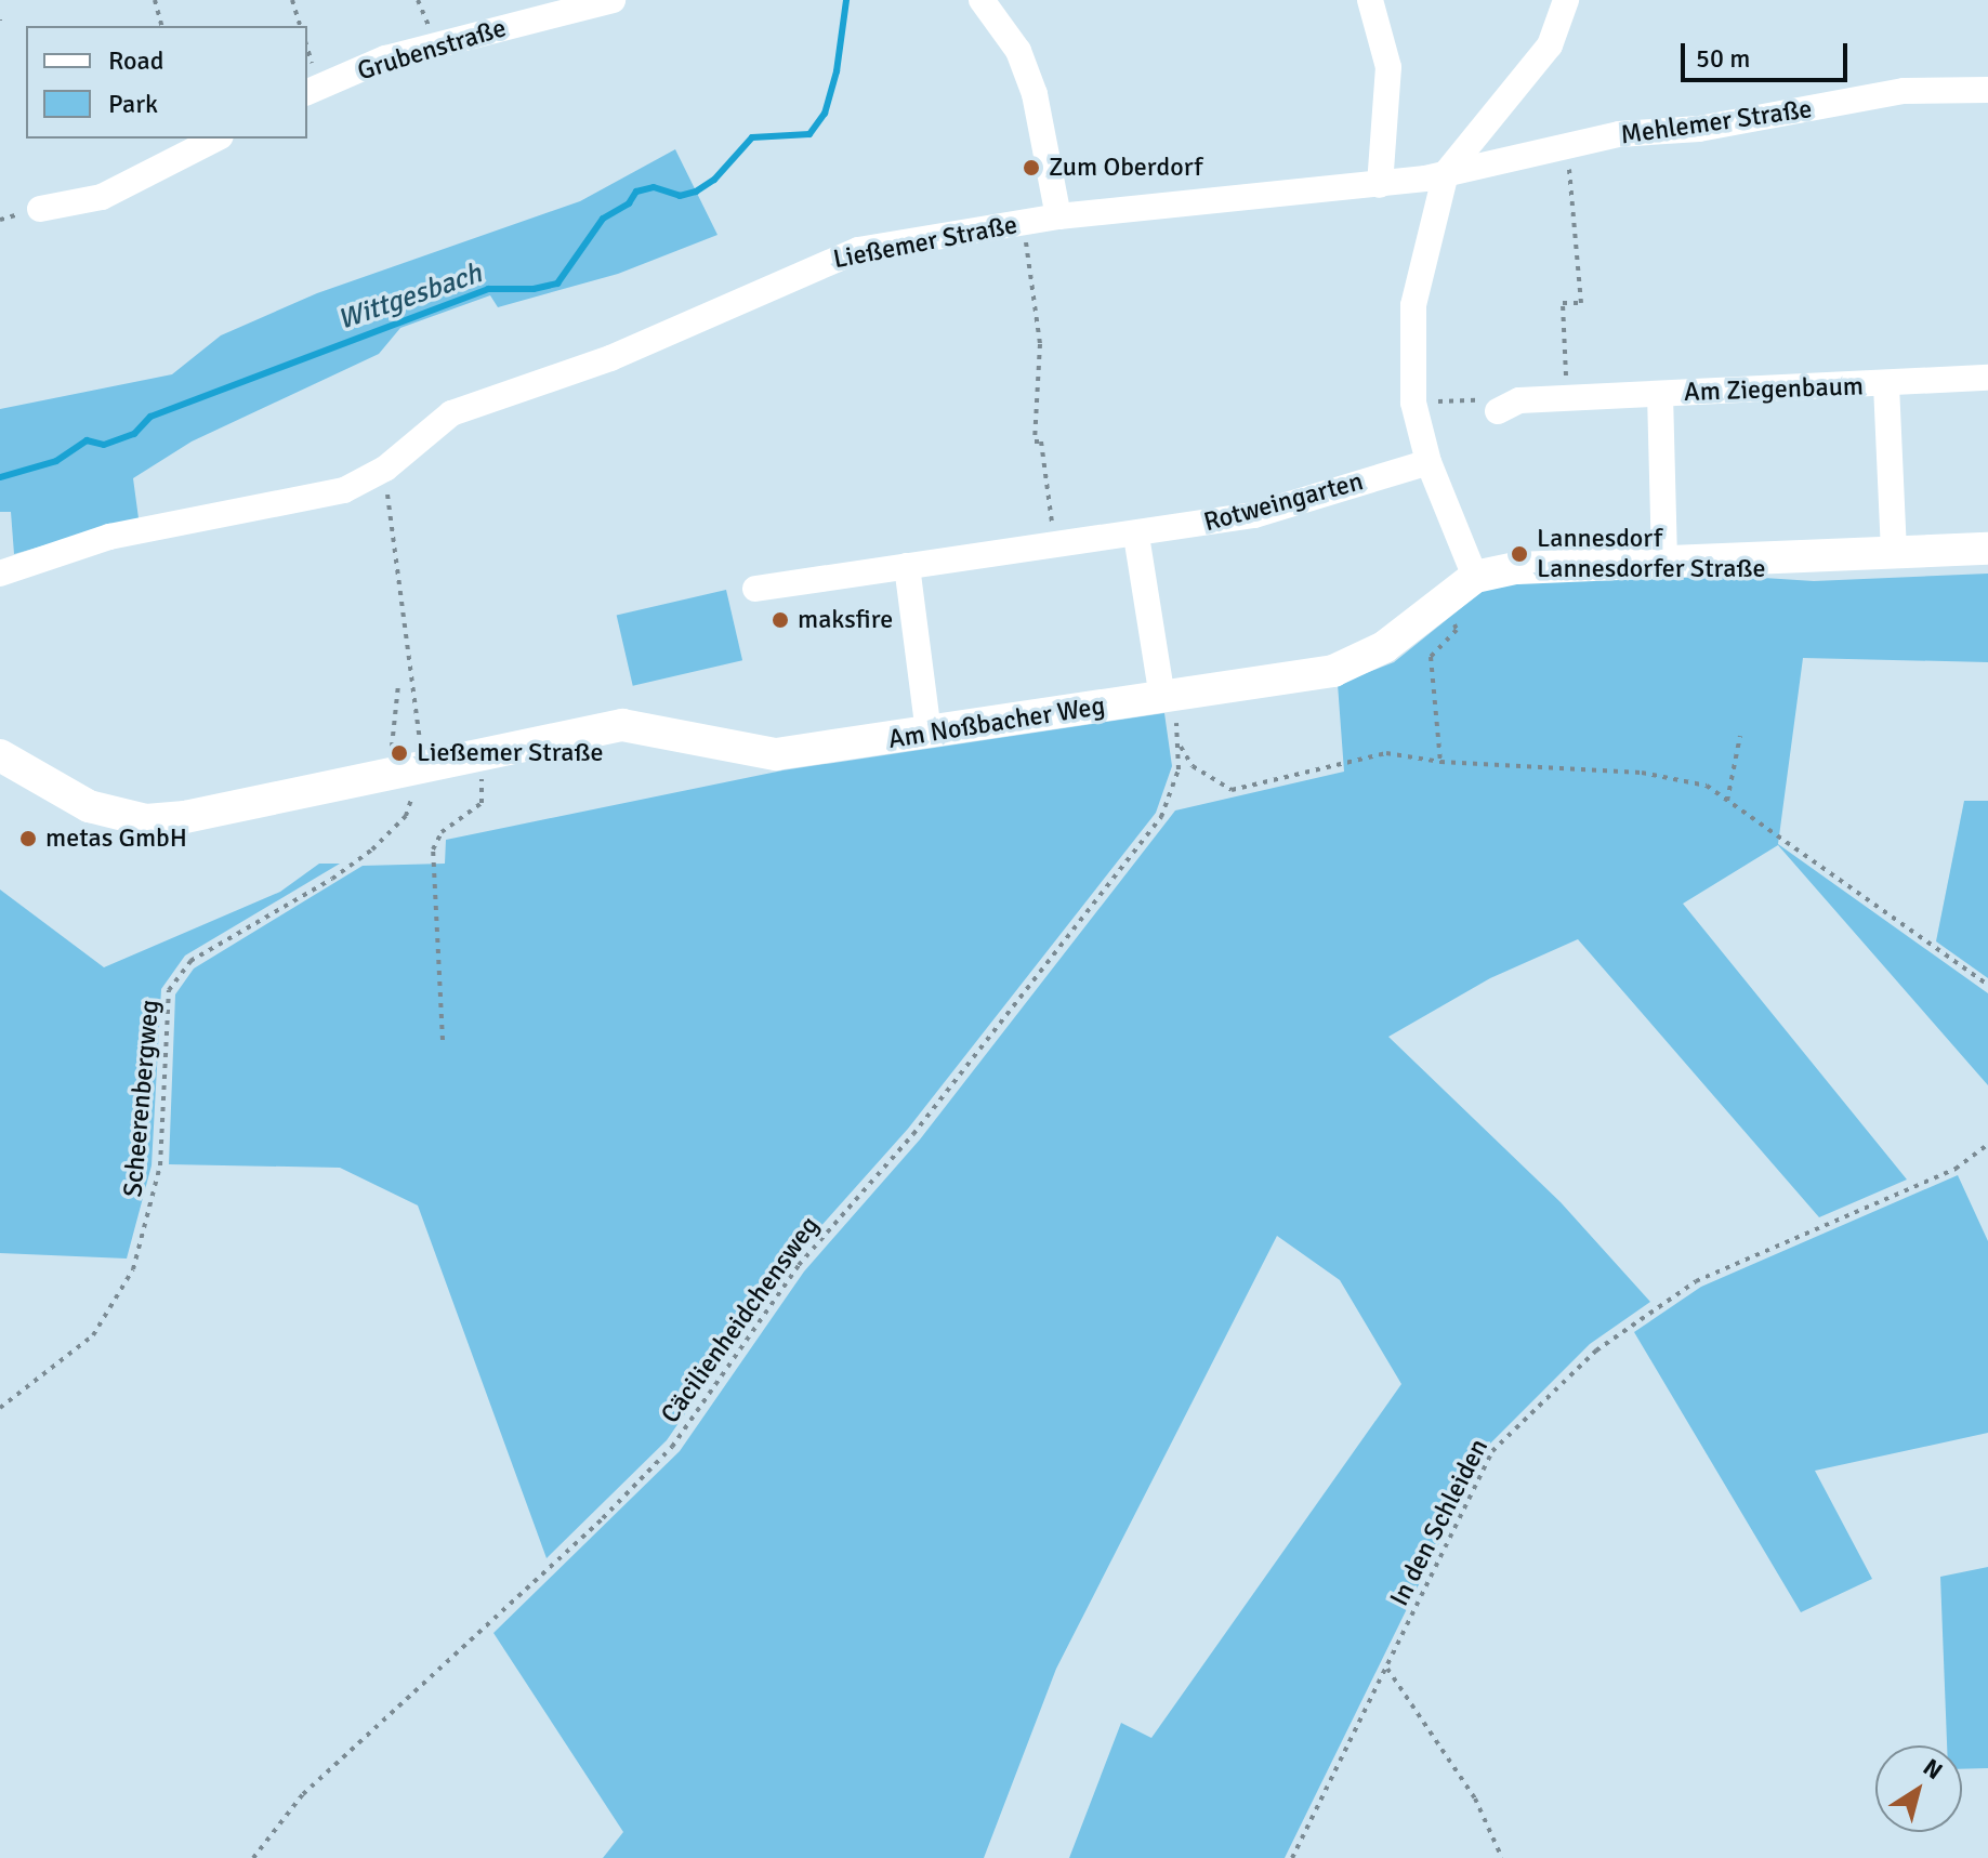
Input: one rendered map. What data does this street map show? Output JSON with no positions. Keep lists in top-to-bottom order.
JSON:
{
  "streets": {
    "street": [
      "Grubenstraße",
      "Mehlemer Straße",
      "Ließemer Straße",
      "Am Ziegenbaum",
      "Rotweingarten",
      "Am Noßbacher Weg"
    ],
    "path": ["Scheerenbergweg", "Cäcilienheidchensweg", "In den Schleiden"]
  },
  "crossings": [
    ["Mehlemer Straße", "Ließemer Straße"],
    ["Am Ziegenbaum", "Am Noßbacher Weg"],
    ["Am Noßbacher Weg", "Scheerenbergweg"],
    ["Am Noßbacher Weg", "Cäcilienheidchensweg"]
  ],
  "water": ["Wittgesbach"],
  "places": [
    "Zum Oberdorf",
    "Lannesdorf Lannesdorfer Straße",
    "maksfire",
    "Ließemer Straße",
    "metas GmbH"
  ],
  "legend": ["Road", "Park"],
  "scale_bar": "50 m",
  "north": "top right"
}
